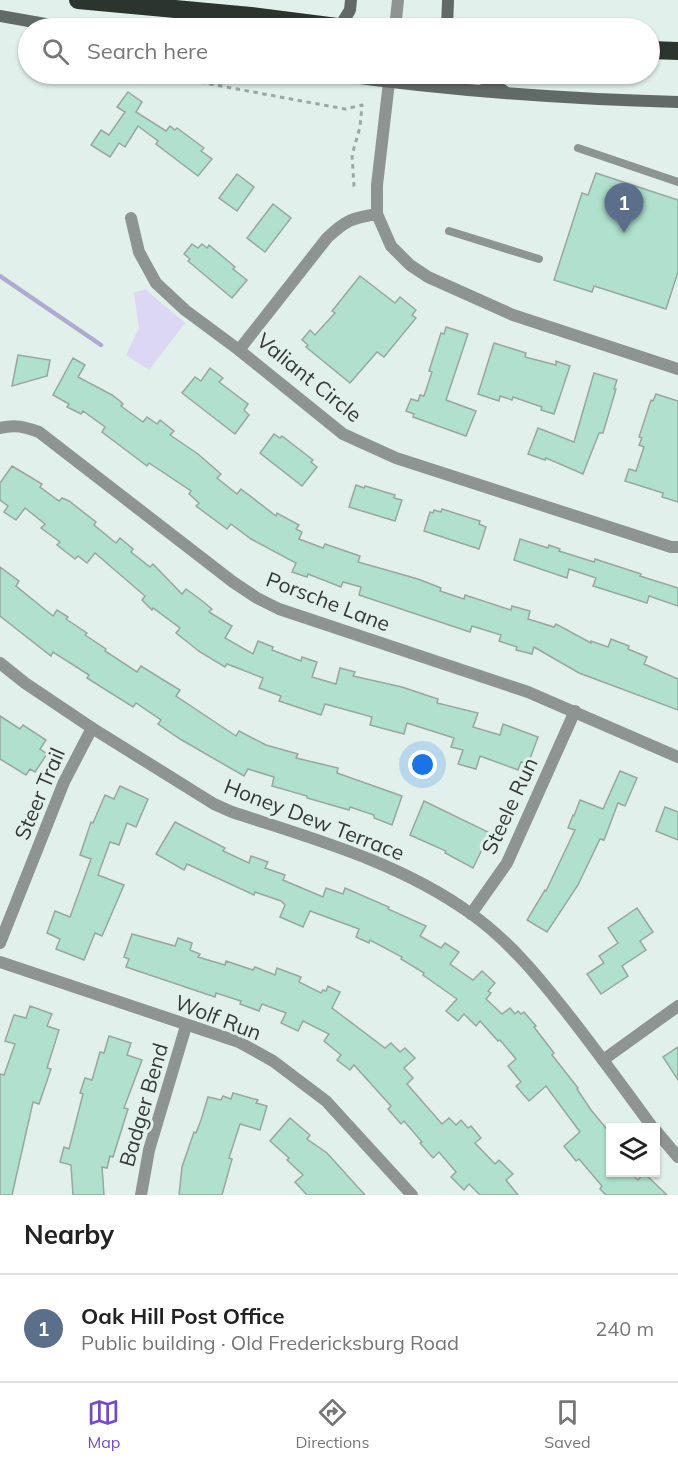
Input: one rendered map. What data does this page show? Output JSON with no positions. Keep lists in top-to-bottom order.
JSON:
{
  "streets": {
    "street": [
      "Valiant Circle",
      "Porsche Lane",
      "Steer Trail",
      "Steele Run",
      "Honey Dew Terrace",
      "Wolf Run",
      "Badger Bend"
    ]
  },
  "crossings": [
    ["Porsche Lane", "Steele Run"],
    ["Steer Trail", "Honey Dew Terrace"],
    ["Steele Run", "Honey Dew Terrace"],
    ["Wolf Run", "Badger Bend"]
  ],
  "page": {
    "search": "Search here",
    "pins": "1",
    "heading": "Nearby",
    "list": [
      {
        "mark": "1",
        "name": "Oak Hill Post Office",
        "note": "Public building · Old Fredericksburg Road",
        "value": "240 m"
      }
    ],
    "nav": ["Map", "Directions", "Saved"]
  }
}
